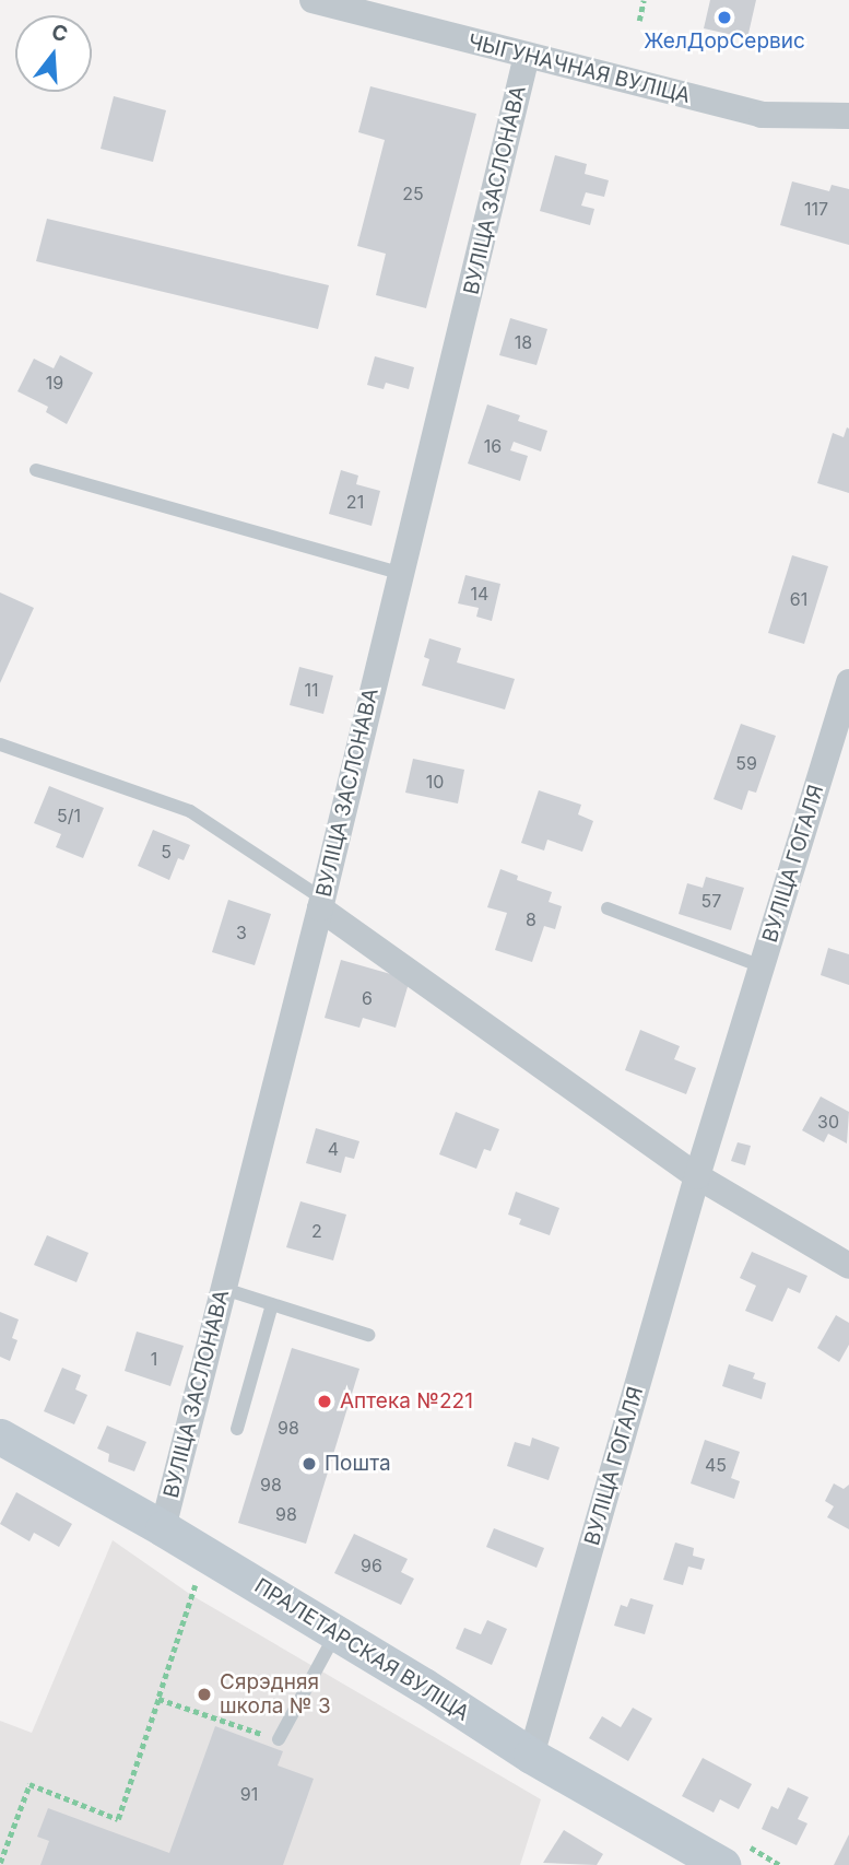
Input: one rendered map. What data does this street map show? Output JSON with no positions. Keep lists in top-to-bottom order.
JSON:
{
  "streets": {
    "main road": ["ПРАЛЕТАРСКАЯ ВУЛІЦА"],
    "street": ["ЧЫГУНАЧНАЯ ВУЛІЦА", "ВУЛІЦА ЗАСЛОНАВА", "ВУЛІЦА ГОГАЛЯ"]
  },
  "crossings": [
    ["ЧЫГУНАЧНАЯ ВУЛІЦА", "ВУЛІЦА ЗАСЛОНАВА"],
    ["ВУЛІЦА ЗАСЛОНАВА", "ПРАЛЕТАРСКАЯ ВУЛІЦА"],
    ["ВУЛІЦА ГОГАЛЯ", "ПРАЛЕТАРСКАЯ ВУЛІЦА"]
  ],
  "places": [
    "ЖелДорСервис",
    "Аптека №221",
    "Пошта",
    "Сярэдняя школа № 3"
  ],
  "house_numbers": [
    "25",
    "117",
    "18",
    "19",
    "16",
    "21",
    "14",
    "61",
    "11",
    "59",
    "10",
    "5/1",
    "5",
    "57",
    "8",
    "3",
    "6",
    "30",
    "4",
    "2",
    "1",
    "98",
    "45",
    "98",
    "98",
    "96",
    "91"
  ],
  "north": "top"
}
